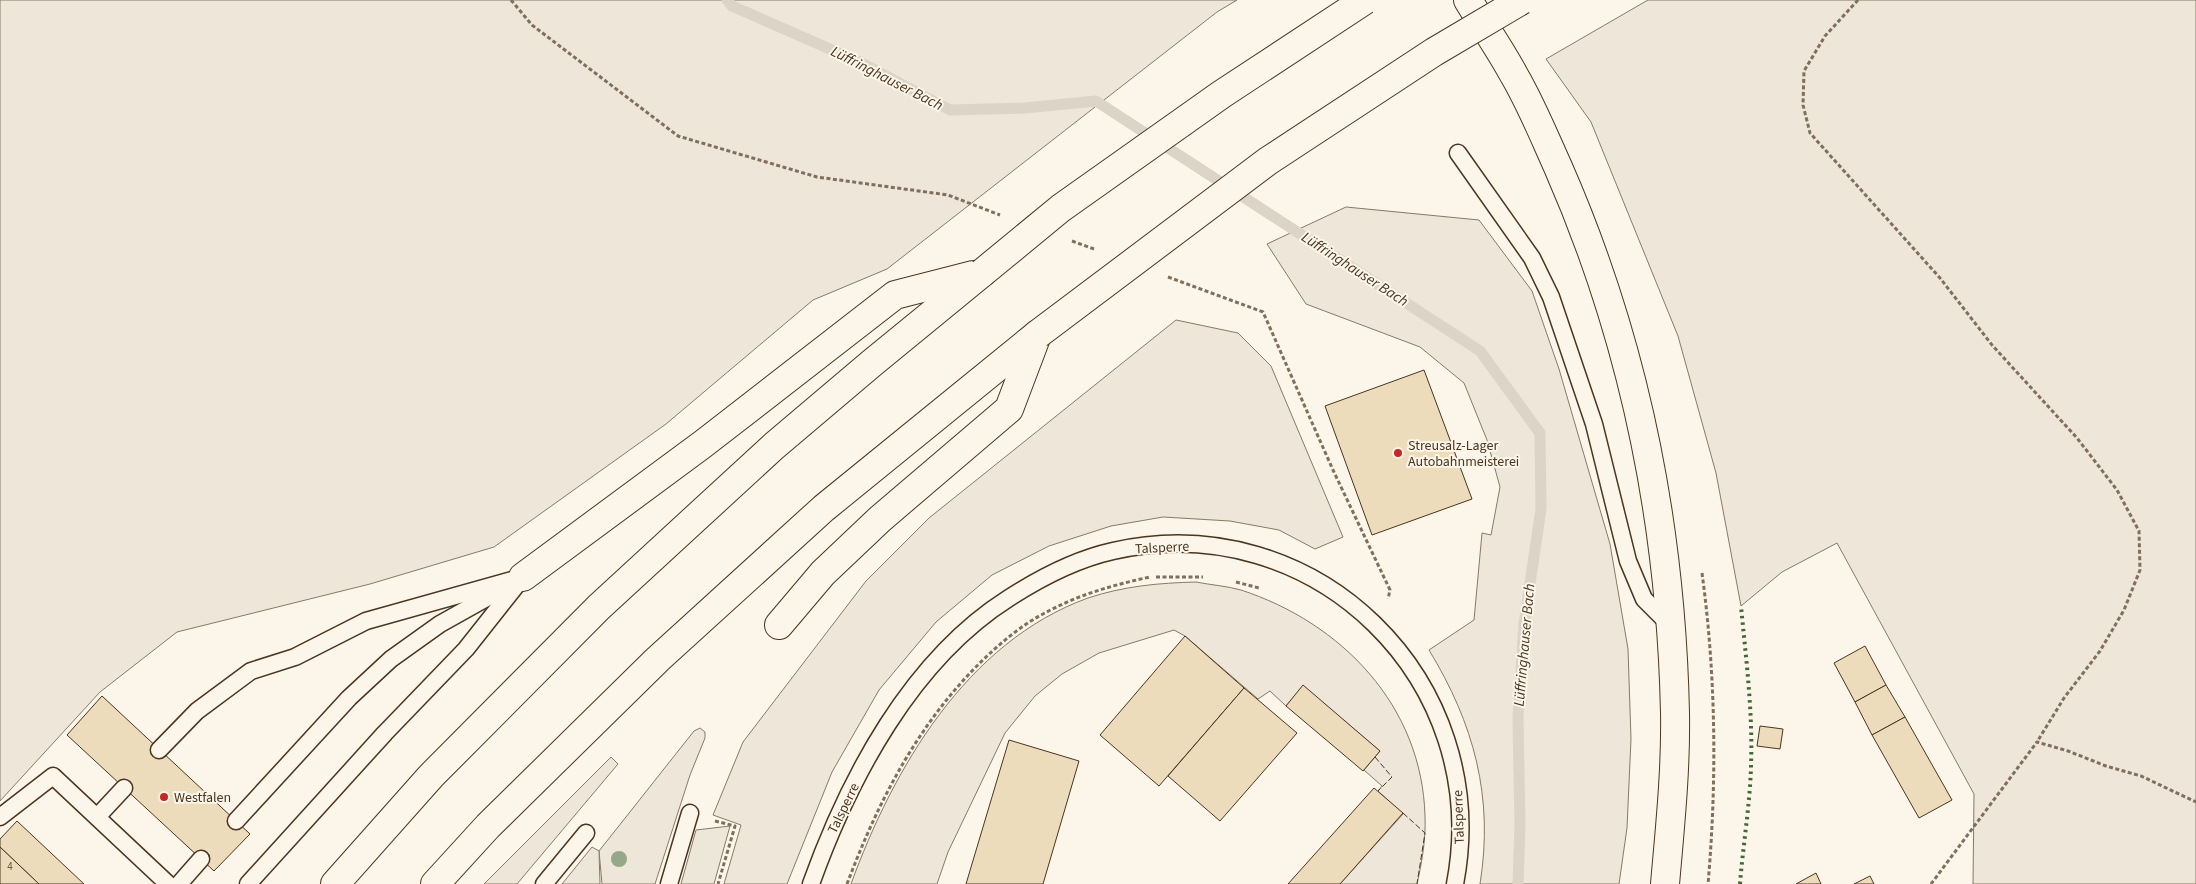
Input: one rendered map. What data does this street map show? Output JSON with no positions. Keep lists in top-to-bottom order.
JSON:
{
  "streets": {
    "lane": ["Talsperre"]
  },
  "water": ["Lüffringhauser Bach"],
  "places": ["Streusalz-Lager Autobahnmeisterei", "Westfalen"],
  "house_numbers": ["4"]
}
